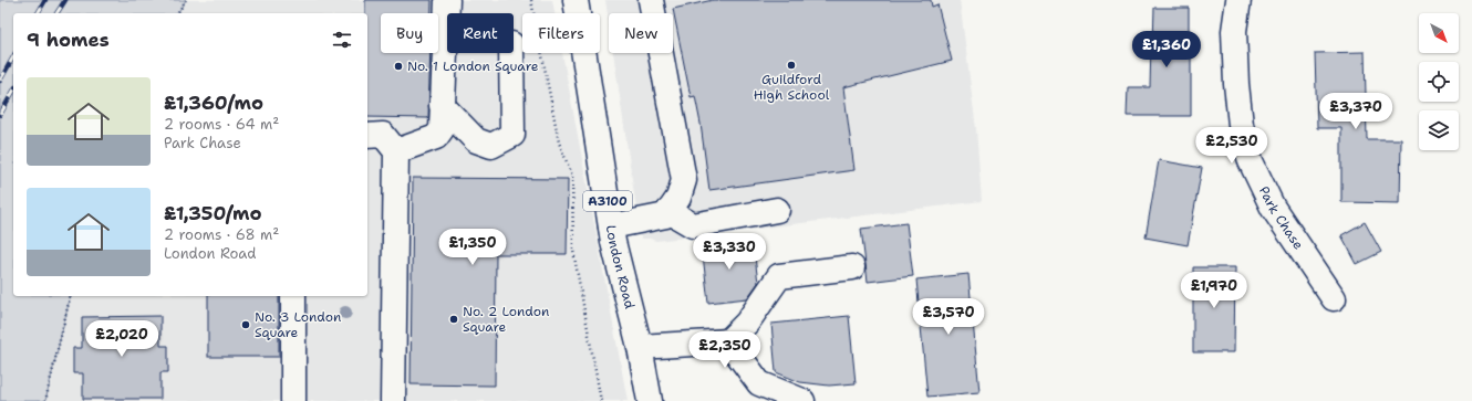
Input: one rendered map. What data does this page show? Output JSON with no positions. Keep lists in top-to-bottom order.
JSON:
{
  "streets": {
    "street": ["A3100", "Park Chase", "London Road"]
  },
  "places": [
    "Guildford High School",
    "No. 1 London Square",
    "No. 2 London Square",
    "No. 3 London Square"
  ],
  "north": "bottom right",
  "page": {
    "chip": [
      "Buy",
      "Rent",
      "Filters",
      "New"
    ],
    "heading": "9 homes",
    "price": [
      "£1,360",
      "£3,370",
      "£2,530",
      "£1,350",
      "£3,330",
      "£1,970",
      "£3,570",
      "£2,020",
      "£2,350"
    ],
    "list": [
      {
        "name": "£1,360/mo",
        "note": "2 rooms · 64 m² · Park Chase"
      },
      {
        "name": "£1,350/mo",
        "note": "2 rooms · 68 m² · London Road"
      }
    ]
  }
}
